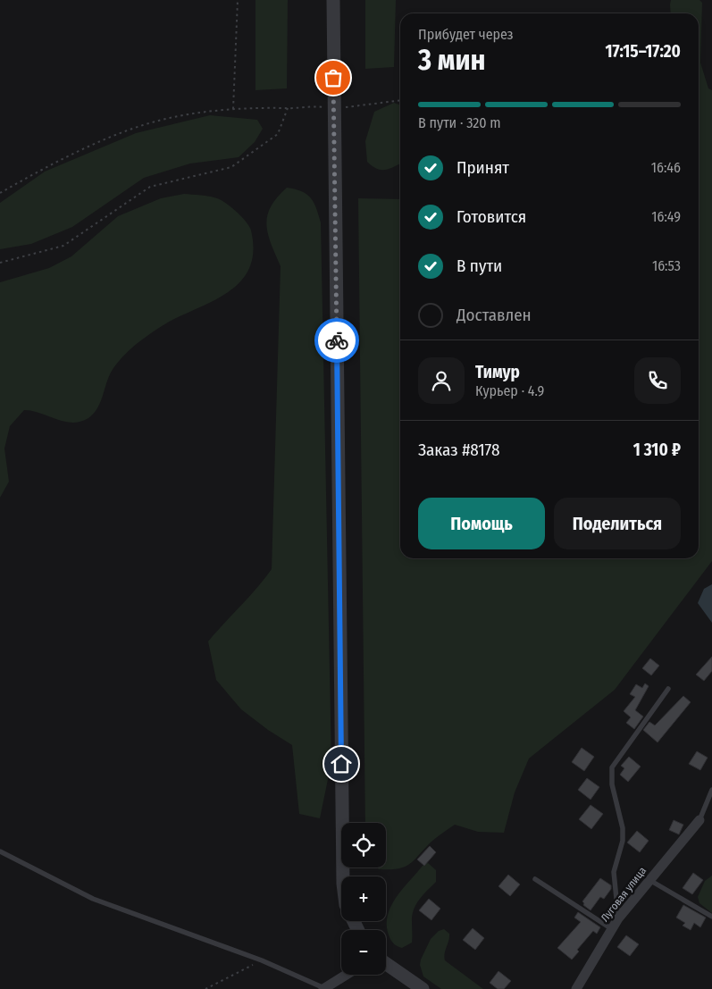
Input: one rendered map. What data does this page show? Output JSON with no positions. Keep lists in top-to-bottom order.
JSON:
{
  "streets": {
    "street": ["Луговая улица"]
  },
  "page": {
    "heading": ["3 мин", "Прибудет через", "17:15–17:20"],
    "panel": [
      "Тимур",
      "Курьер · 4.9",
      "Заказ #8178",
      "1 310 ₽"
    ],
    "bar": "В пути · 320 m",
    "list": [
      ["Принят", "16:46"],
      ["Готовится", "16:49"],
      ["В пути", "16:53"],
      "Доставлен"
    ],
    "buttons": ["Помощь", "Поделиться"],
    "map_buttons": ["+", "−"]
  }
}
